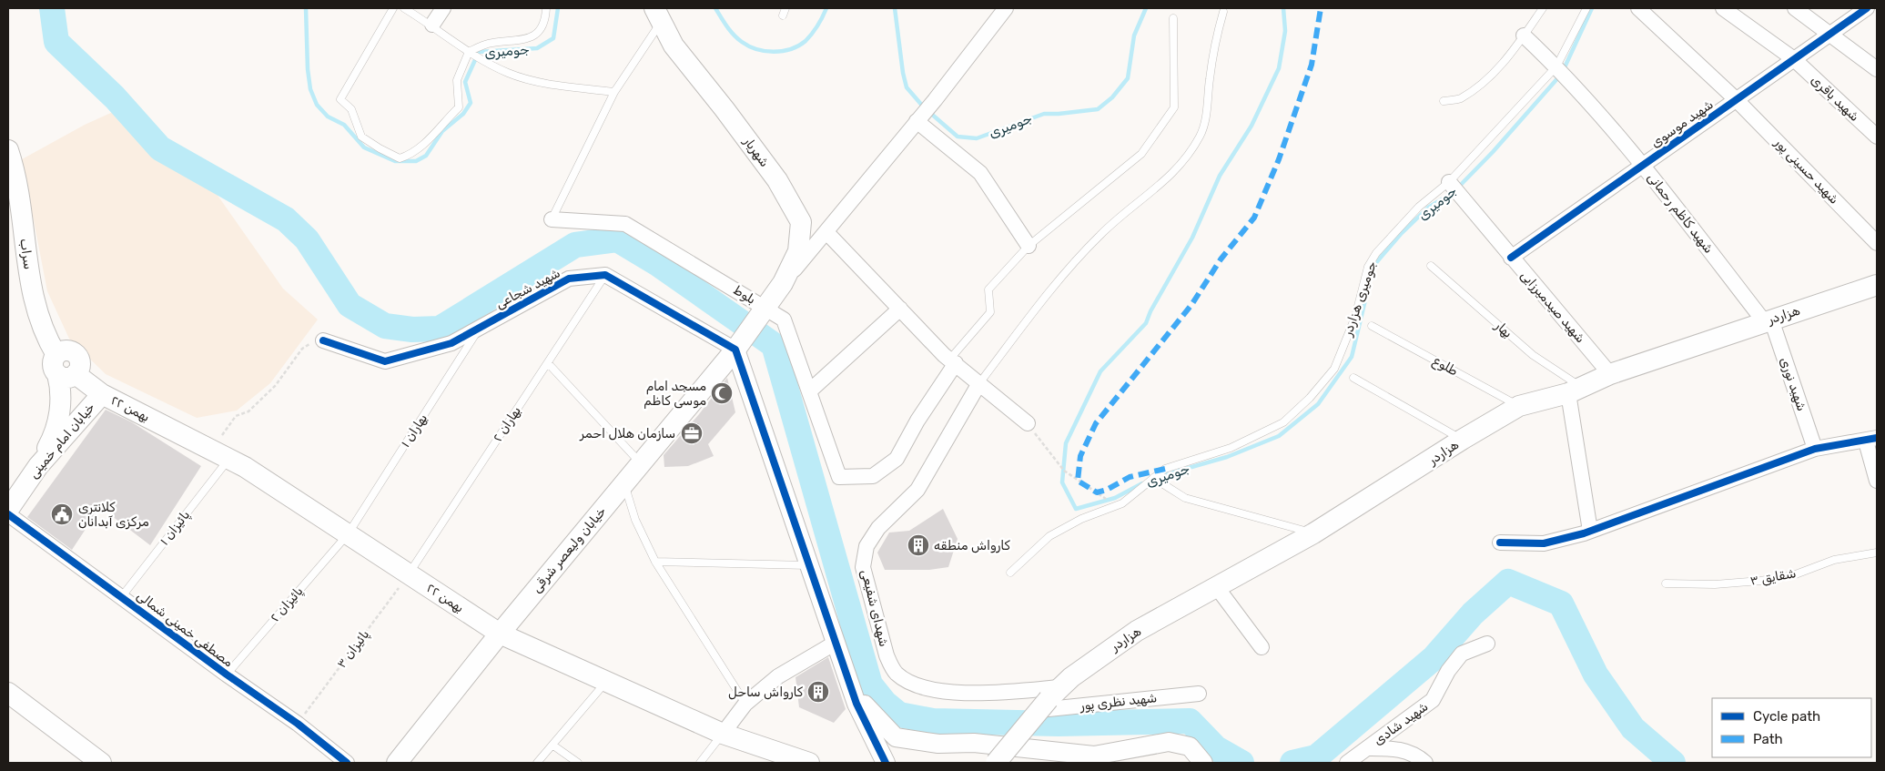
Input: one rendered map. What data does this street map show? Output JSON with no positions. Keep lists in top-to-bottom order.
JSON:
{
  "streets": {
    "main road": [
      "شهریار",
      "سراب",
      "هزاردر",
      "۲۲ بهمن",
      "خیابان امام خمینی",
      "خیابان ولیعصر شرقی"
    ],
    "street": [
      "شهید باقری",
      "شهید موسوی",
      "شهید حسینی پور",
      "شهید کاظم رحمانی",
      "شهید شجاعی",
      "بلوط",
      "شهید صیدمیرزایی",
      "شهید نوری",
      "شهدای شفیعی",
      "مصطفی خمینی شمالی",
      "شهید نظری پور",
      "شهید شادی"
    ],
    "lane": [
      "جومیری هزاردر",
      "بهار",
      "طلوع",
      "بهاران ۲",
      "بهاران ۱",
      "پائیزان ۱",
      "شقایق ۳",
      "پائیزان ۲"
    ],
    "path": ["پائیزان ۳"]
  },
  "crossings": [
    ["شهید باقری", "شهید موسوی"],
    ["شهید موسوی", "شهید حسینی پور"],
    ["شهید موسوی", "شهید کاظم رحمانی"],
    ["شهید موسوی", "شهید صیدمیرزایی"],
    ["شهریار", "بلوط"],
    ["شهریار", "خیابان ولیعصر شرقی"],
    ["شهید کاظم رحمانی", "جومیری هزاردر"],
    ["شهید کاظم رحمانی", "هزاردر"],
    ["شهید کاظم رحمانی", "شهید نوری"],
    ["سراب", "۲۲ بهمن"],
    ["شهید شجاعی", "بهاران ۲"],
    ["شهید شجاعی", "بهاران ۱"],
    ["جومیری هزاردر", "شهید صیدمیرزایی"],
    ["شهید صیدمیرزایی", "هزاردر"],
    ["هزاردر", "بهار"],
    ["هزاردر", "طلوع"],
    ["هزاردر", "شهید نوری"],
    ["هزاردر", "شهدای شفیعی"],
    ["هزاردر", "شهید نظری پور"],
    ["۲۲ بهمن", "بهاران ۲"],
    ["۲۲ بهمن", "بهاران ۱"],
    ["۲۲ بهمن", "خیابان امام خمینی"],
    ["۲۲ بهمن", "پائیزان ۱"],
    ["۲۲ بهمن", "خیابان ولیعصر شرقی"],
    ["۲۲ بهمن", "پائیزان ۲"],
    ["۲۲ بهمن", "پائیزان ۳"],
    ["بهاران ۲", "پائیزان ۳"],
    ["بهاران ۱", "پائیزان ۲"],
    ["پائیزان ۱", "مصطفی خمینی شمالی"],
    ["پائیزان ۲", "مصطفی خمینی شمالی"],
    ["شهدای شفیعی", "شهید نظری پور"],
    ["مصطفی خمینی شمالی", "پائیزان ۳"]
  ],
  "water": ["جومیری"],
  "places": {
    "mosque": ["مسجد امام موسی کاظم"],
    "office": ["سازمان هلال احمر"],
    "public building": ["کلانتری مرکزی آبدانان"],
    "building": ["کارواش منطقه", "کارواش ساحل"]
  },
  "legend": ["Cycle path", "Path"]
}
